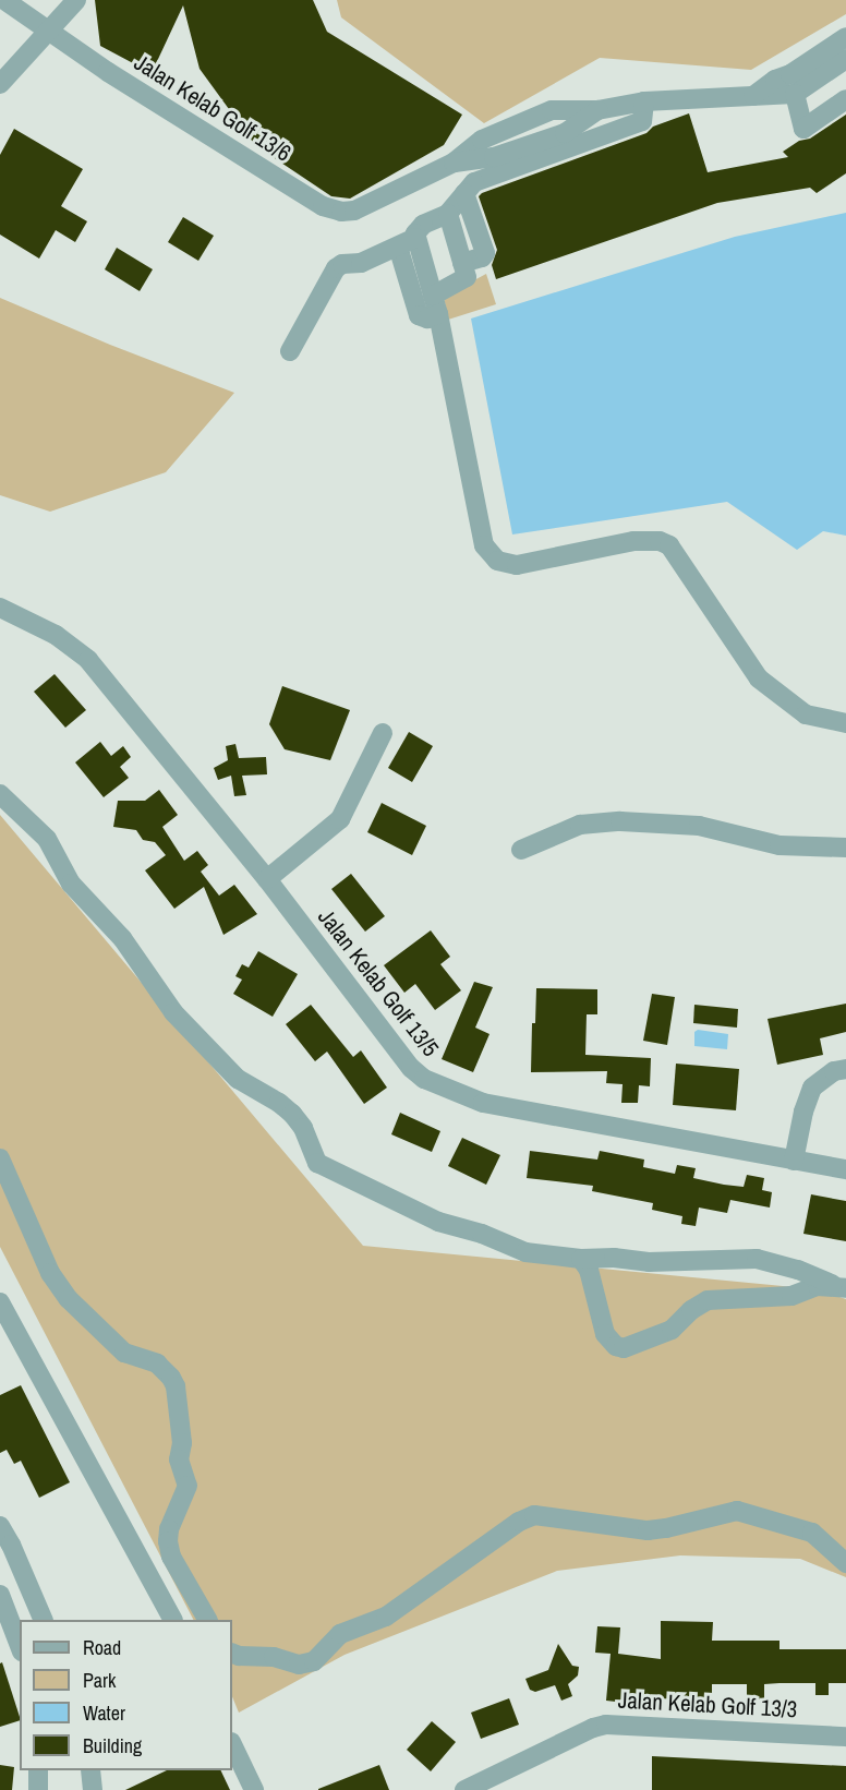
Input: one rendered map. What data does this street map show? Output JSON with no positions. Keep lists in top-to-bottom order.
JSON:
{
  "streets": {
    "street": ["Jalan Kelab Golf 13/6", "Jalan Kelab Golf 13/5", "Jalan Kelab Golf 13/3"]
  },
  "legend": [
    "Road",
    "Park",
    "Water",
    "Building"
  ]
}
